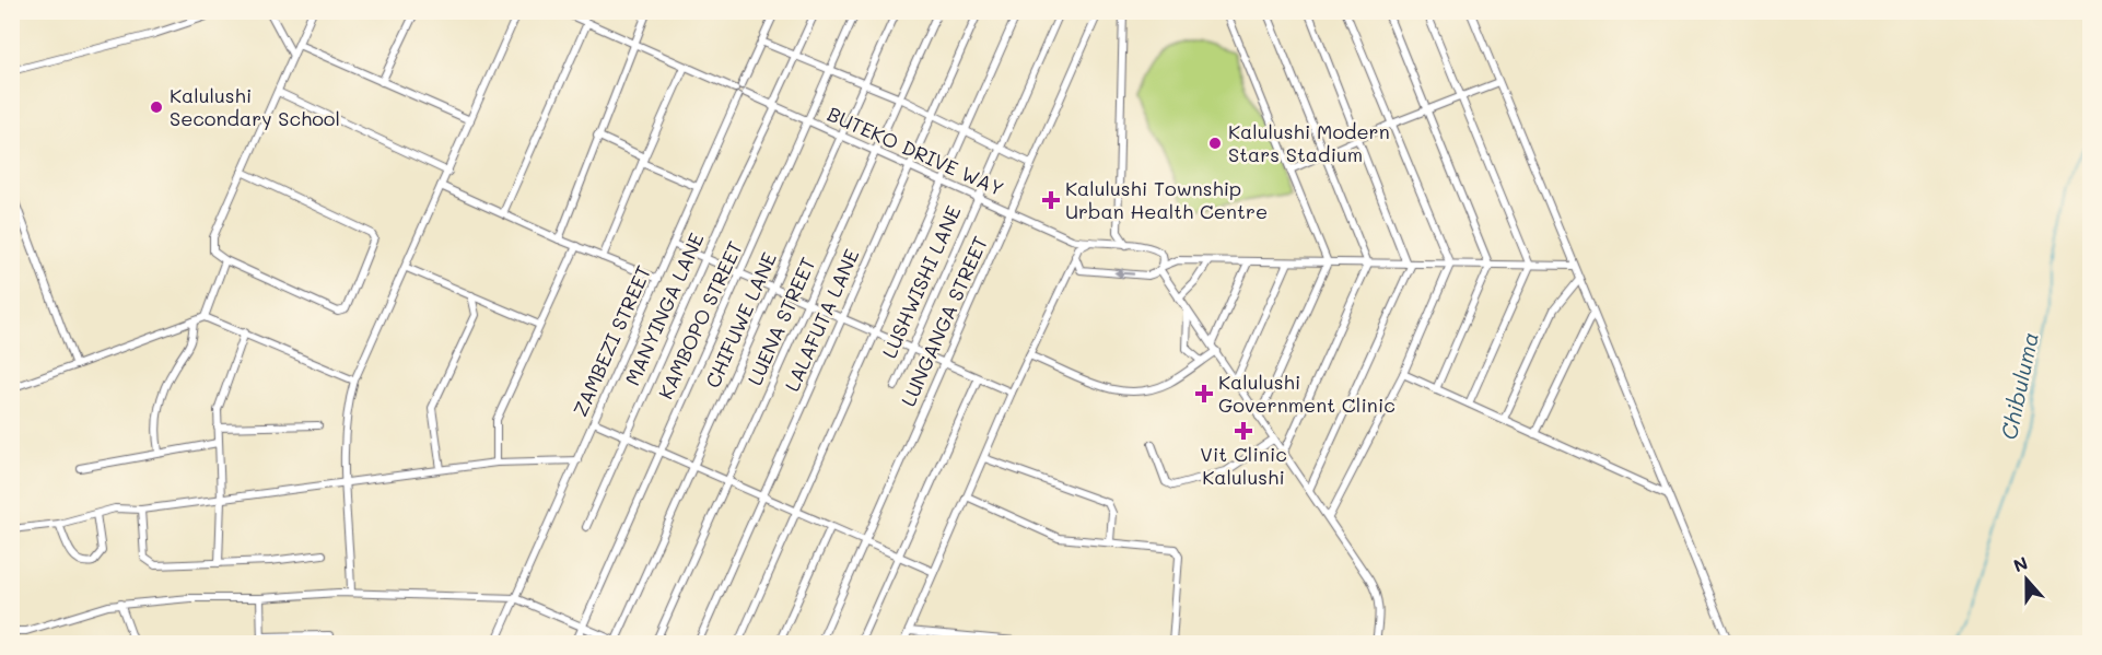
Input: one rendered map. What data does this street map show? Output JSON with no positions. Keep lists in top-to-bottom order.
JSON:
{
  "streets": {
    "street": [
      "BUTEKO DRIVE WAY",
      "LUSHWISHI LANE",
      "MANYINGA LANE",
      "KAMBOPO STREET",
      "CHIFUWE LANE",
      "LALAFUTA LANE",
      "LUENA STREET",
      "LUNGANGA STREET",
      "ZAMBEZI STREET"
    ]
  },
  "crossings": [
    ["BUTEKO DRIVE WAY", "LUSHWISHI LANE"],
    ["BUTEKO DRIVE WAY", "MANYINGA LANE"],
    ["BUTEKO DRIVE WAY", "KAMBOPO STREET"],
    ["BUTEKO DRIVE WAY", "CHIFUWE LANE"],
    ["BUTEKO DRIVE WAY", "LALAFUTA LANE"],
    ["BUTEKO DRIVE WAY", "LUENA STREET"],
    ["BUTEKO DRIVE WAY", "LUNGANGA STREET"],
    ["BUTEKO DRIVE WAY", "ZAMBEZI STREET"]
  ],
  "water": ["Chibuluma"],
  "places": {
    "other": ["Kalulushi Secondary School", "Kalulushi Modern Stars Stadium"],
    "health": ["Kalulushi Township Urban Health Centre", "Kalulushi Government Clinic", "Vit Clinic Kalulushi"]
  },
  "north": "top"
}
